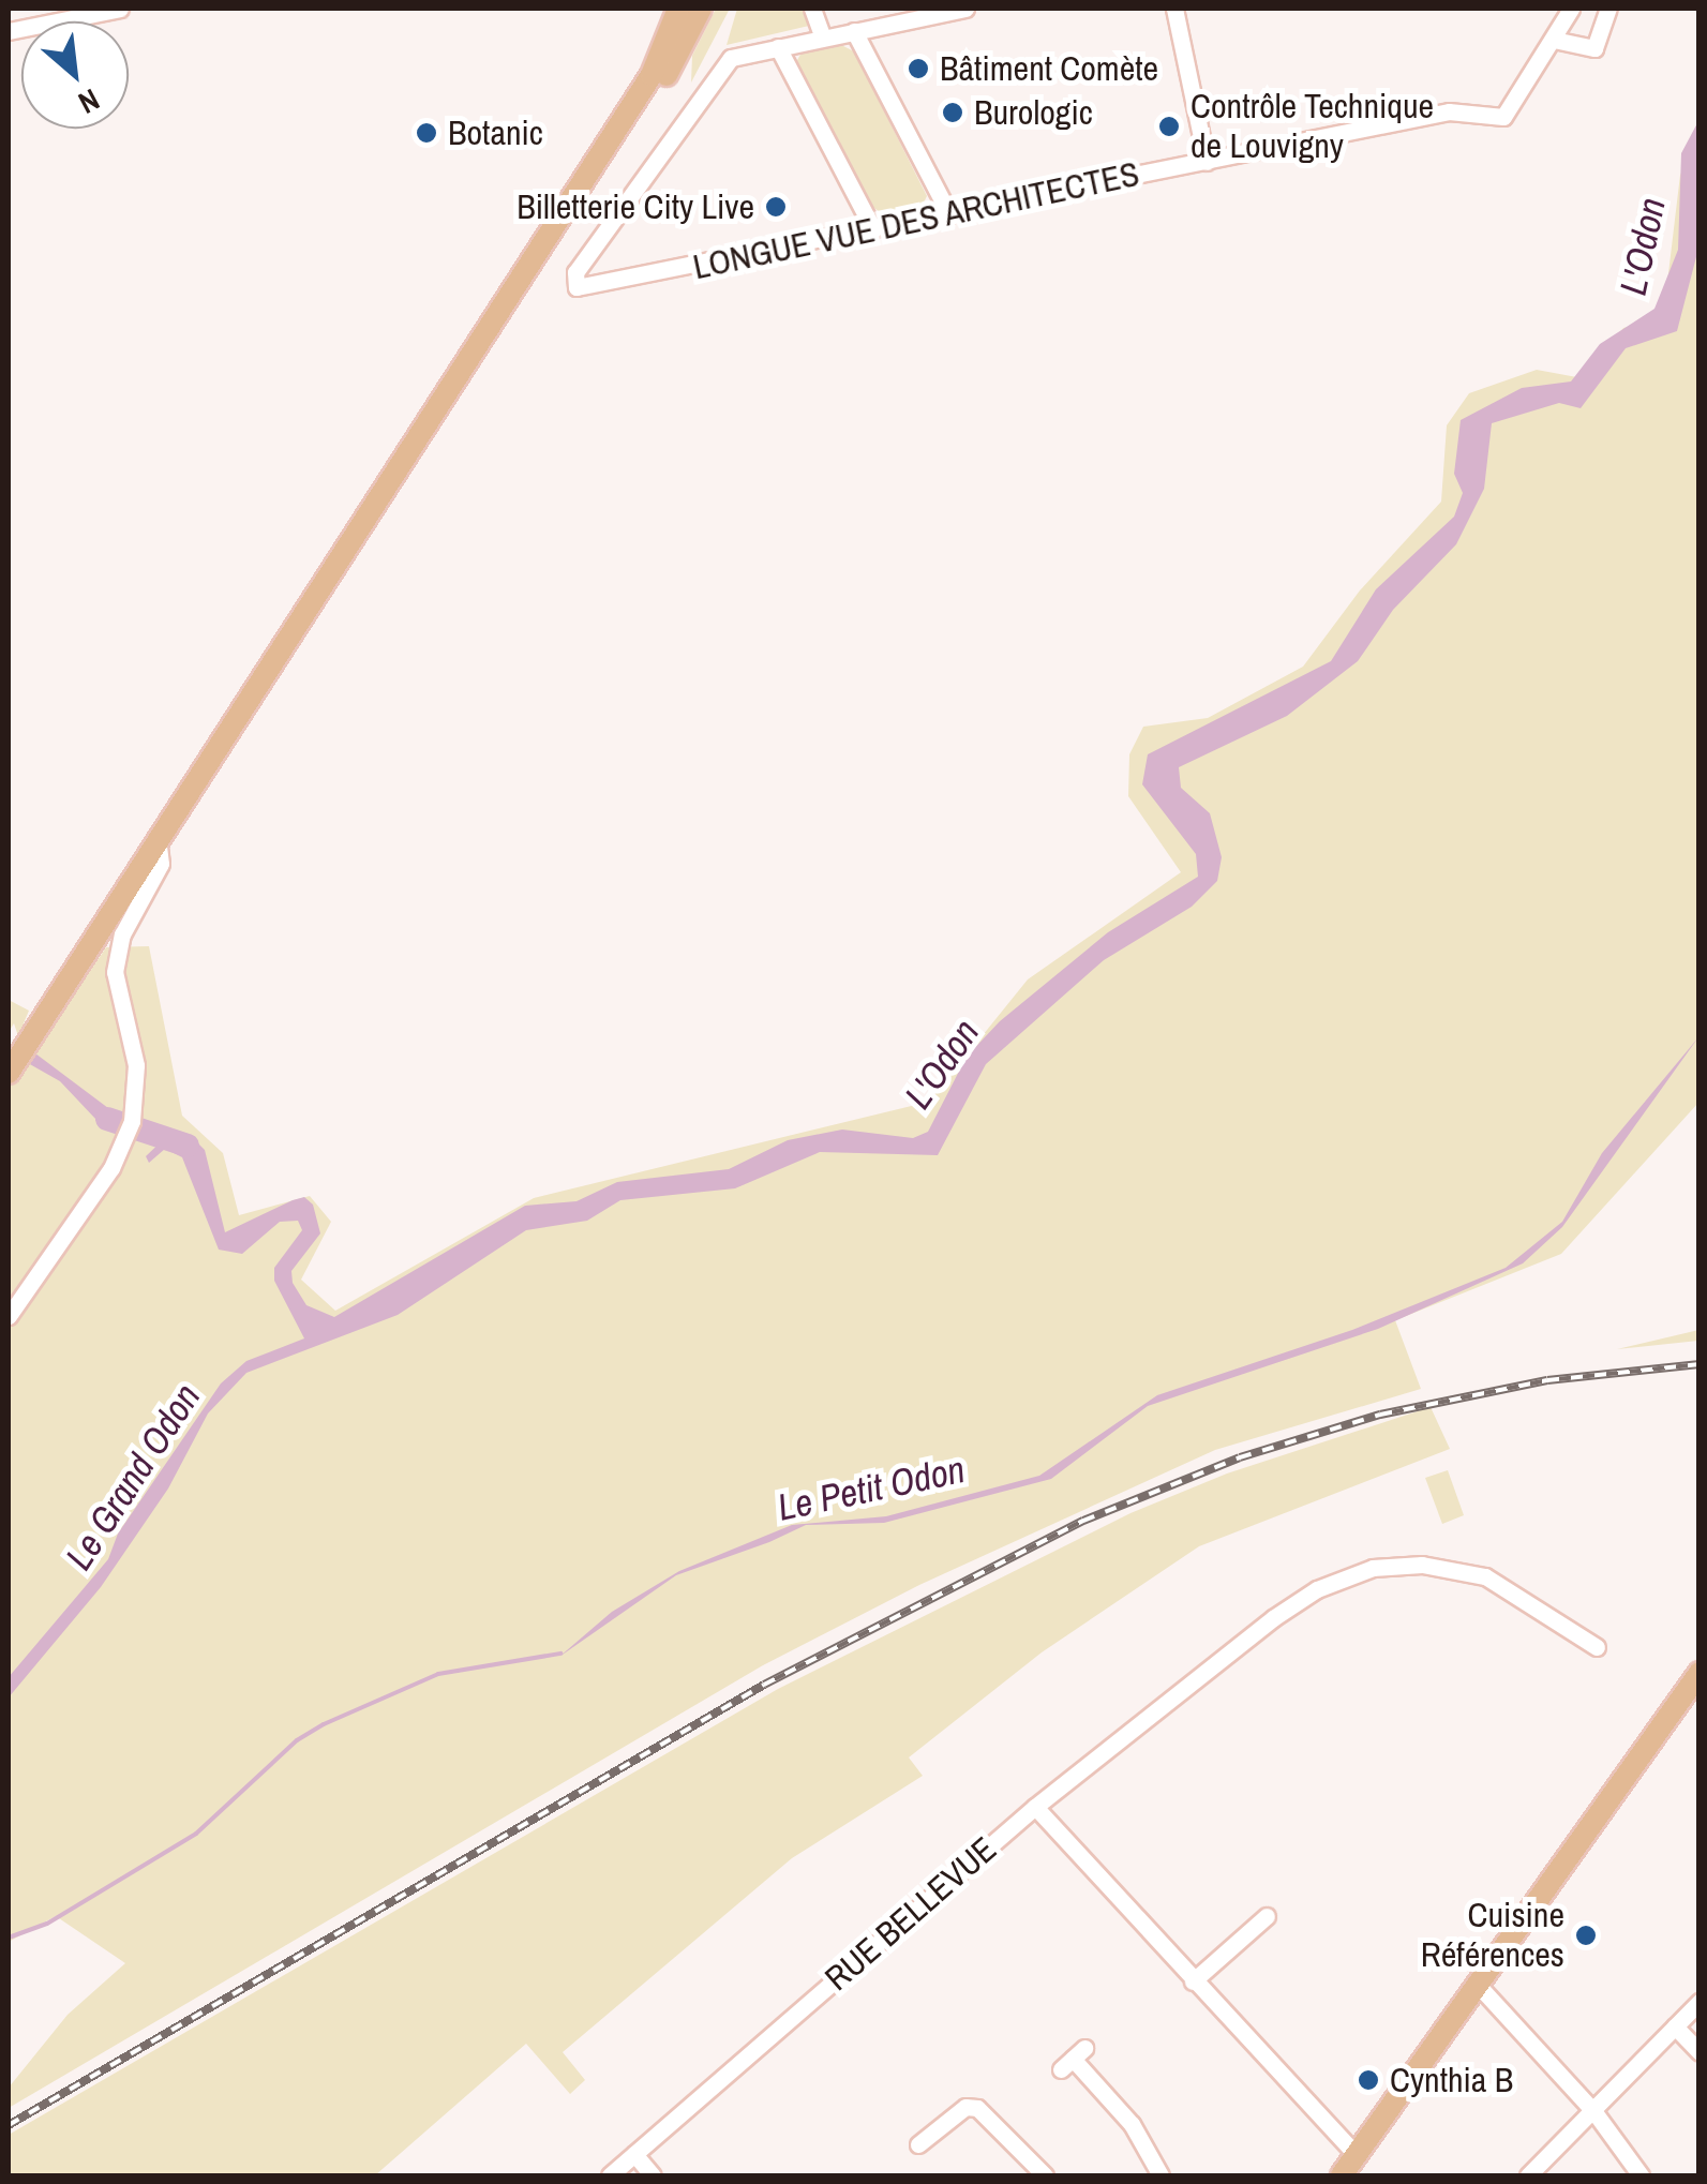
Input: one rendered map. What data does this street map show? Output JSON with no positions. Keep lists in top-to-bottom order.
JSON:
{
  "streets": {
    "street": ["LONGUE VUE DES ARCHITECTES", "RUE BELLEVUE"]
  },
  "water": ["L'Odon", "Le Grand Odon", "Le Petit Odon"],
  "places": [
    "Bâtiment Comète",
    "Burologic",
    "Contrôle Technique de Louvigny",
    "Botanic",
    "Billetterie City Live",
    "Cuisine Références",
    "Cynthia B"
  ],
  "north": "bottom right"
}
